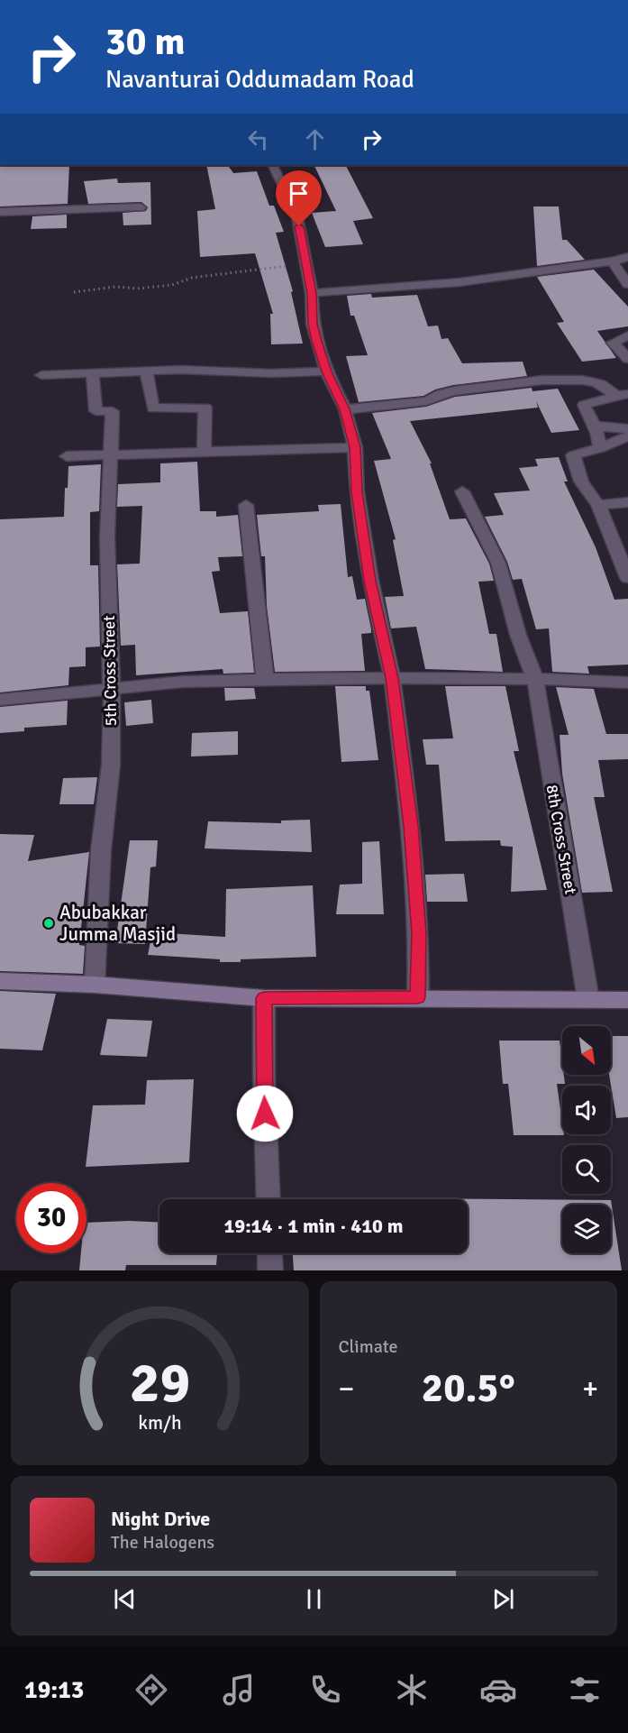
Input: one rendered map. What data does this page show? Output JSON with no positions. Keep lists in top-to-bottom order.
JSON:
{
  "streets": {
    "street": ["5th Cross Street", "8th Cross Street"]
  },
  "places": ["Abubakkar Jumma Masjid"],
  "north": "bottom right",
  "page": {
    "turn": ["30 m", "Navanturai Oddumadam Road"],
    "limit": "30",
    "trip": "19:14 · 1 min · 410 m",
    "tile": "Climate",
    "heat": ["−", "20.5°", "+"],
    "song": ["Night Drive", "The Halogens"],
    "tabs": "19:13",
    "gauge": ["29", "km/h"]
  }
}
